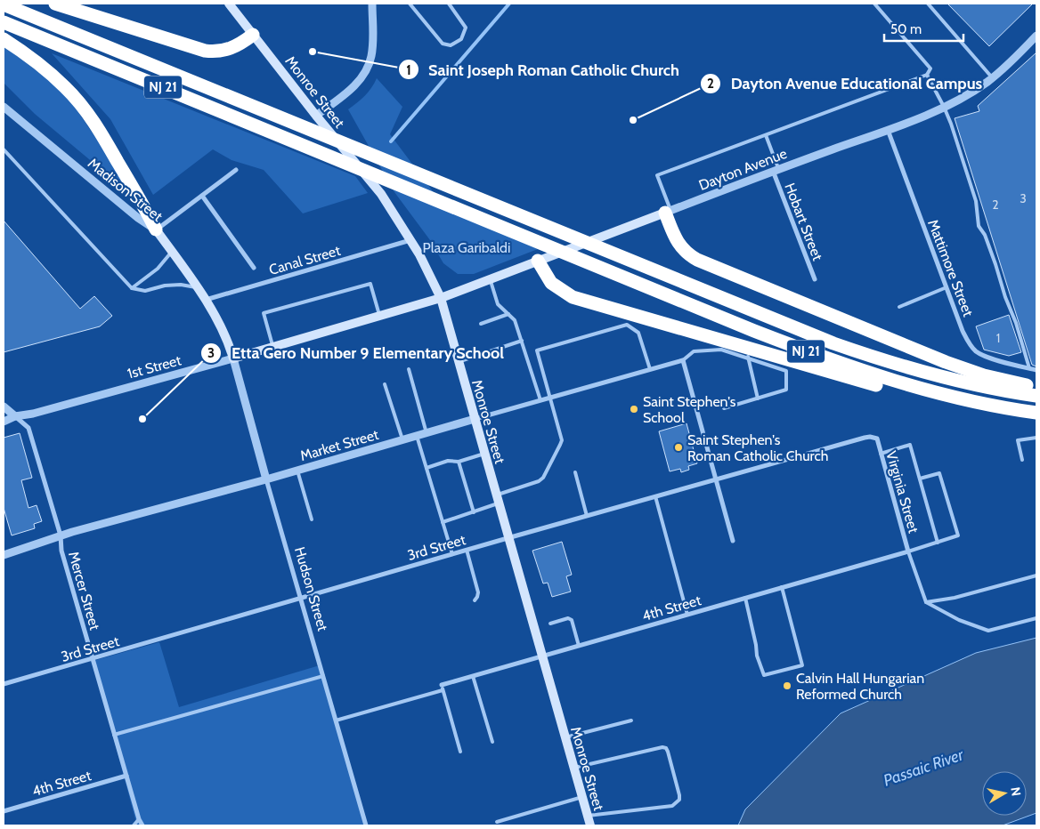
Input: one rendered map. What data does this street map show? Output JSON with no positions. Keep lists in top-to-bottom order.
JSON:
{
  "streets": {
    "highway": ["NJ 21"],
    "main road": [
      "Monroe Street",
      "Dayton Avenue",
      "Madison Street",
      "1st Street"
    ],
    "street": [
      "Hobart Street",
      "Canal Street",
      "Mattimore Street",
      "Market Street",
      "Virginia Street",
      "3rd Street",
      "Hudson Street",
      "Mercer Street",
      "4th Street"
    ]
  },
  "crossings": [
    ["Monroe Street", "Dayton Avenue"],
    ["Monroe Street", "Canal Street"],
    ["Monroe Street", "1st Street"],
    ["Monroe Street", "Market Street"],
    ["Monroe Street", "3rd Street"],
    ["Monroe Street", "4th Street"],
    ["Dayton Avenue", "Hobart Street"],
    ["Dayton Avenue", "Mattimore Street"],
    ["Dayton Avenue", "1st Street"],
    ["Madison Street", "Canal Street"],
    ["Madison Street", "1st Street"],
    ["Madison Street", "Hudson Street"],
    ["1st Street", "Hudson Street"],
    ["1st Street", "Mercer Street"],
    ["Market Street", "Hudson Street"],
    ["Market Street", "Mercer Street"],
    ["Virginia Street", "3rd Street"],
    ["Virginia Street", "4th Street"],
    ["3rd Street", "Hudson Street"],
    ["3rd Street", "Mercer Street"],
    ["Mercer Street", "4th Street"]
  ],
  "water": ["Passaic River"],
  "parks": ["Plaza Garibaldi"],
  "places": [
    "Saint Joseph Roman Catholic Church",
    "Dayton Avenue Educational Campus",
    "Saint Stephen's School",
    "Etta Gero Number 9 Elementary School",
    "Saint Stephen's Roman Catholic Church",
    "Calvin Hall Hungarian Reformed Church"
  ],
  "house_numbers": ["3", "2", "1"],
  "scale_bar": "50 m",
  "north": "right"
}
